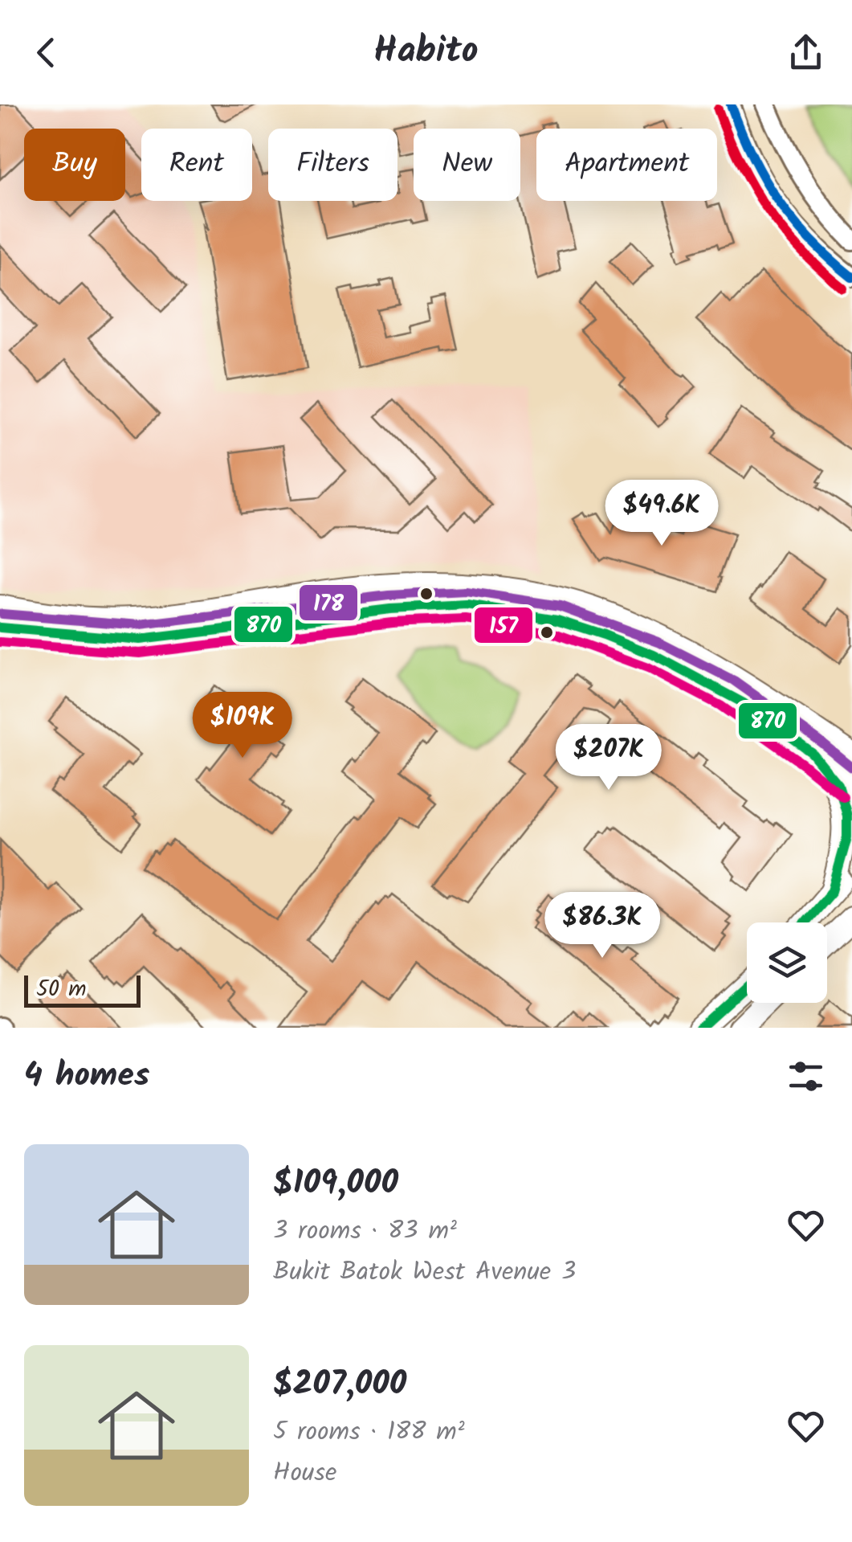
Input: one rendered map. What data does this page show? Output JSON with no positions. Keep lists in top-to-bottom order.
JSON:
{
  "lines": ["transit line 178", "transit line 870", "transit line 157"],
  "scale_bar": "50 m",
  "page": {
    "header": "Habito",
    "chip": [
      "Buy",
      "Rent",
      "Filters",
      "New",
      "Apartment"
    ],
    "price": [
      "$49.6K",
      "$109K",
      "$207K",
      "$86.3K"
    ],
    "scale": "50 m",
    "heading": "4 homes",
    "list": [
      {
        "name": "$109,000",
        "note": "3 rooms · 83 m² · Bukit Batok West Avenue 3"
      },
      {
        "name": "$207,000",
        "note": "5 rooms · 188 m² · House"
      }
    ]
  }
}
